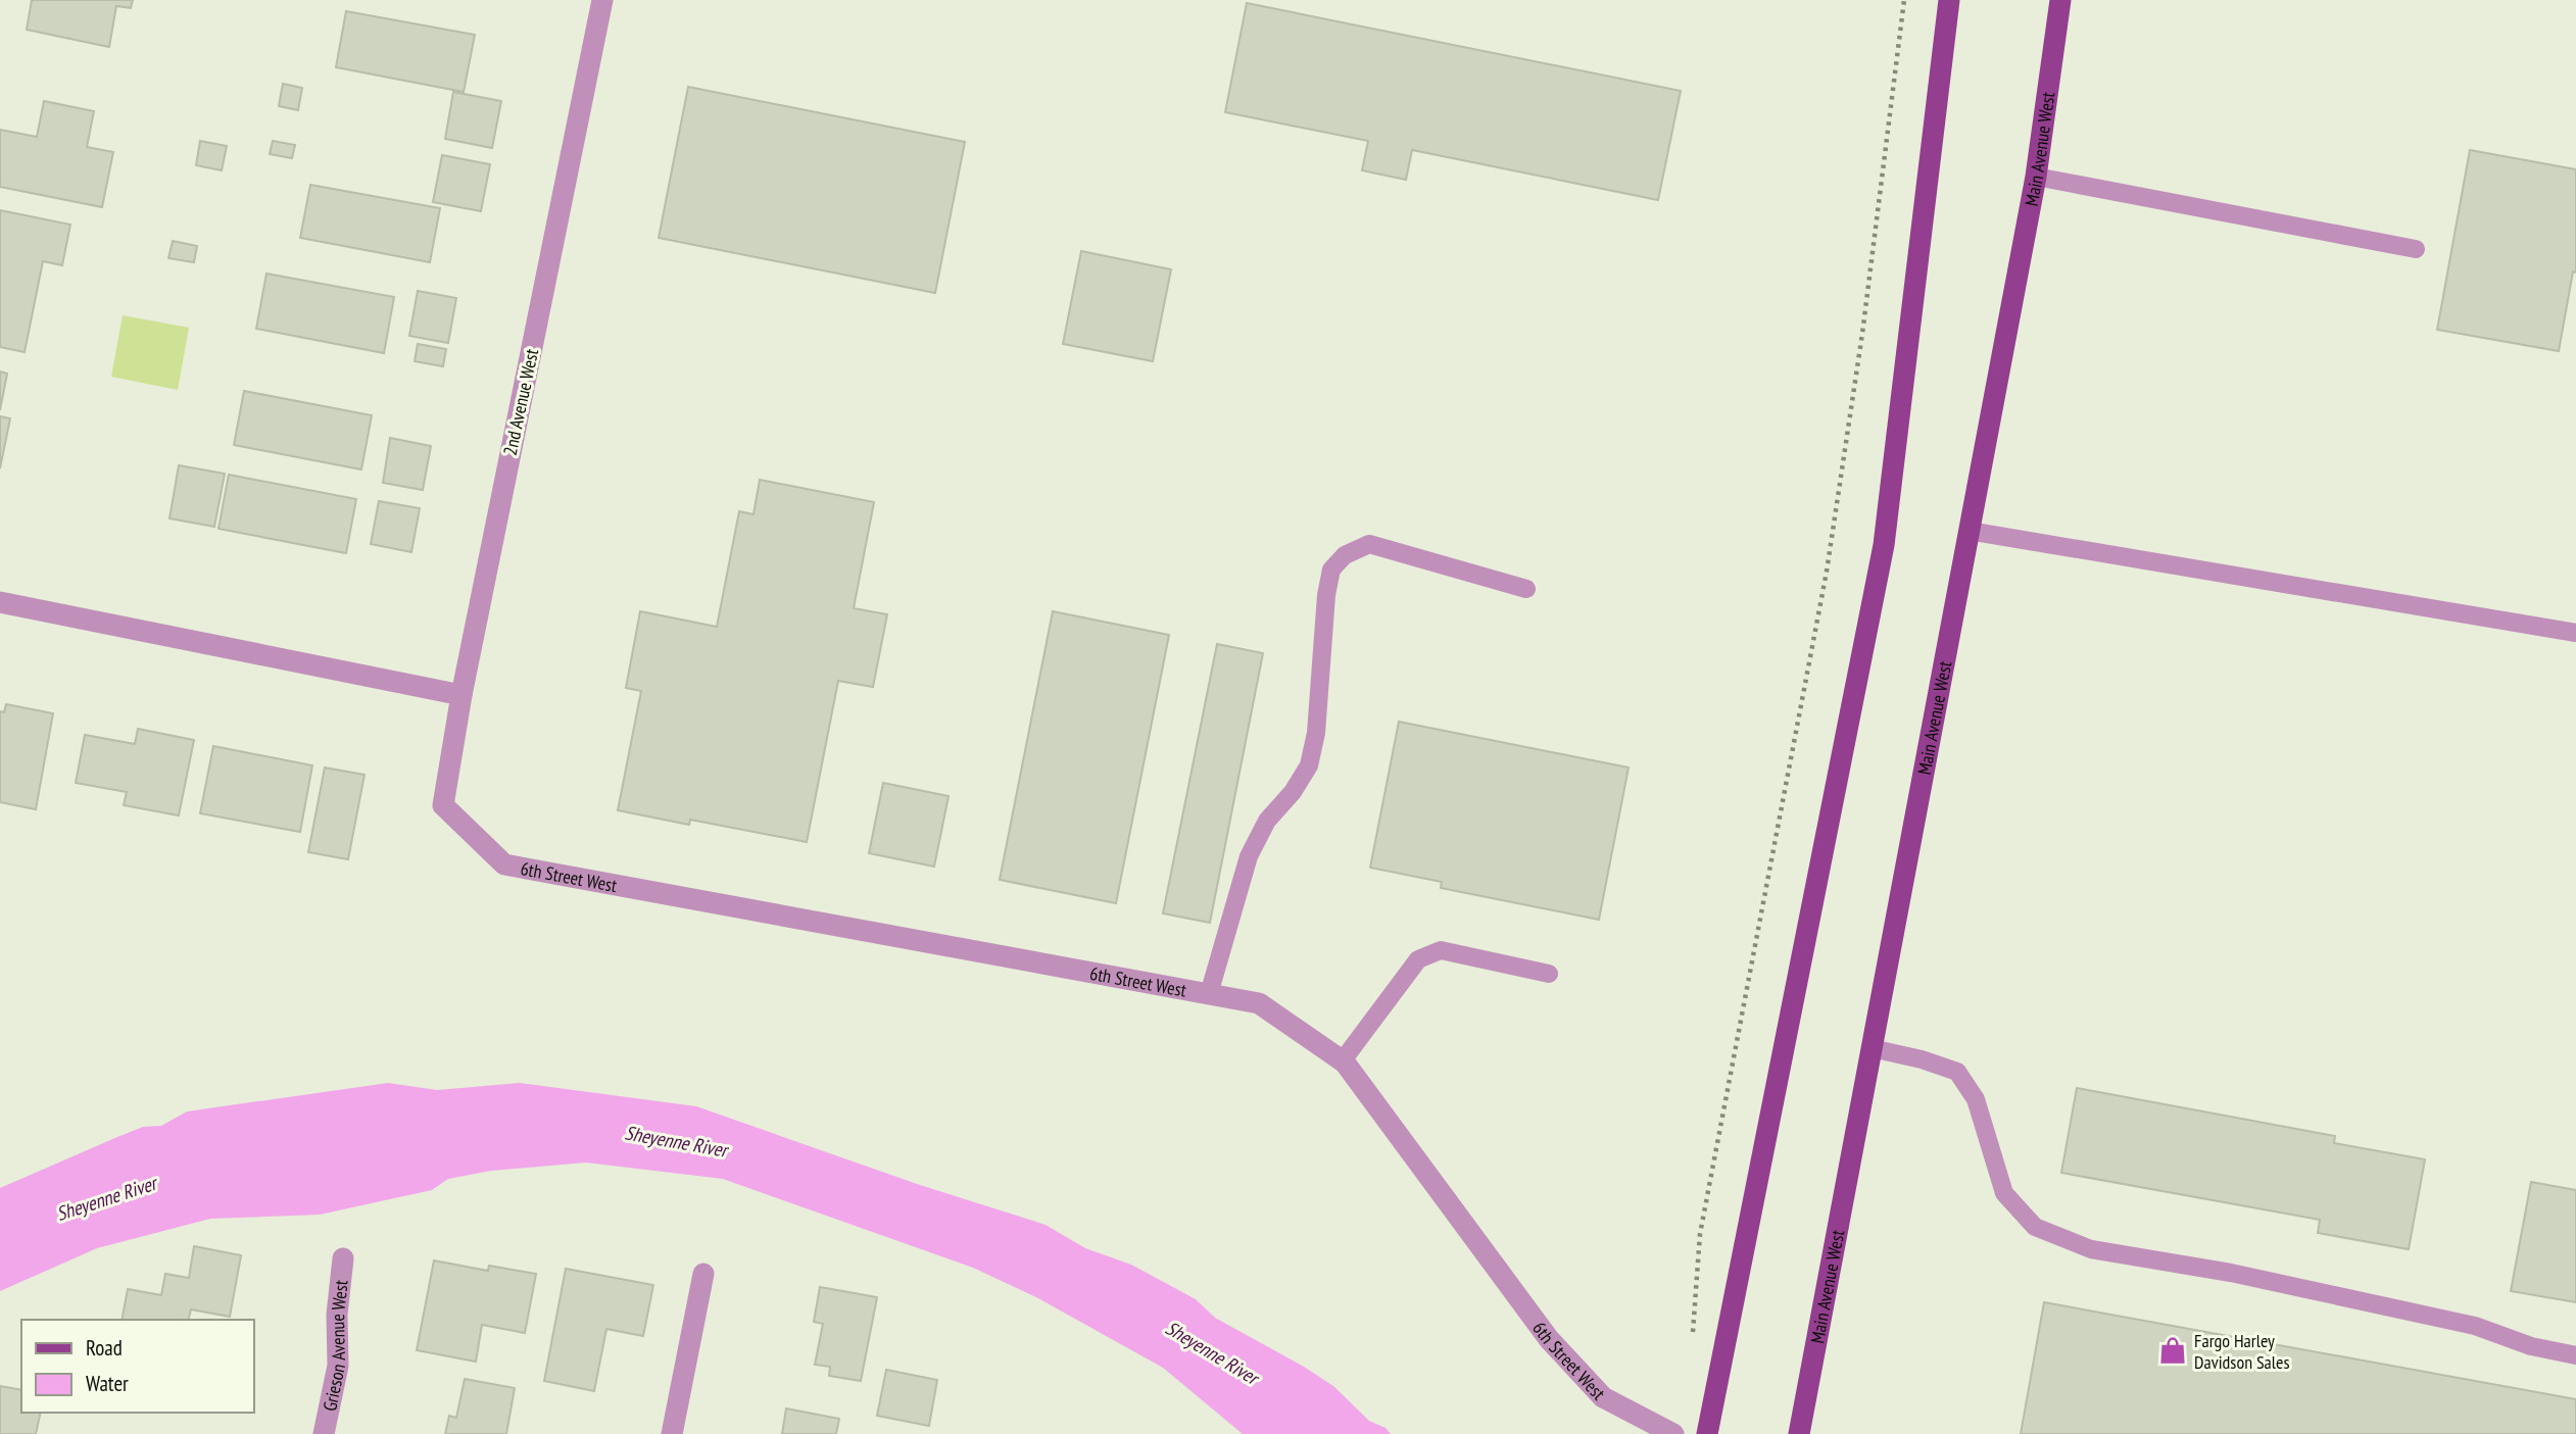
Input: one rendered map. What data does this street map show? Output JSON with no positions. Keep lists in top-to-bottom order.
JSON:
{
  "streets": {
    "main road": ["Main Avenue West"],
    "street": ["2nd Avenue West", "6th Street West", "Grieson Avenue West"]
  },
  "crossings": [
    ["2nd Avenue West", "6th Street West"]
  ],
  "water": ["Sheyenne River"],
  "places": {
    "shop": ["Fargo Harley Davidson Sales"]
  },
  "legend": ["Road", "Water"]
}
